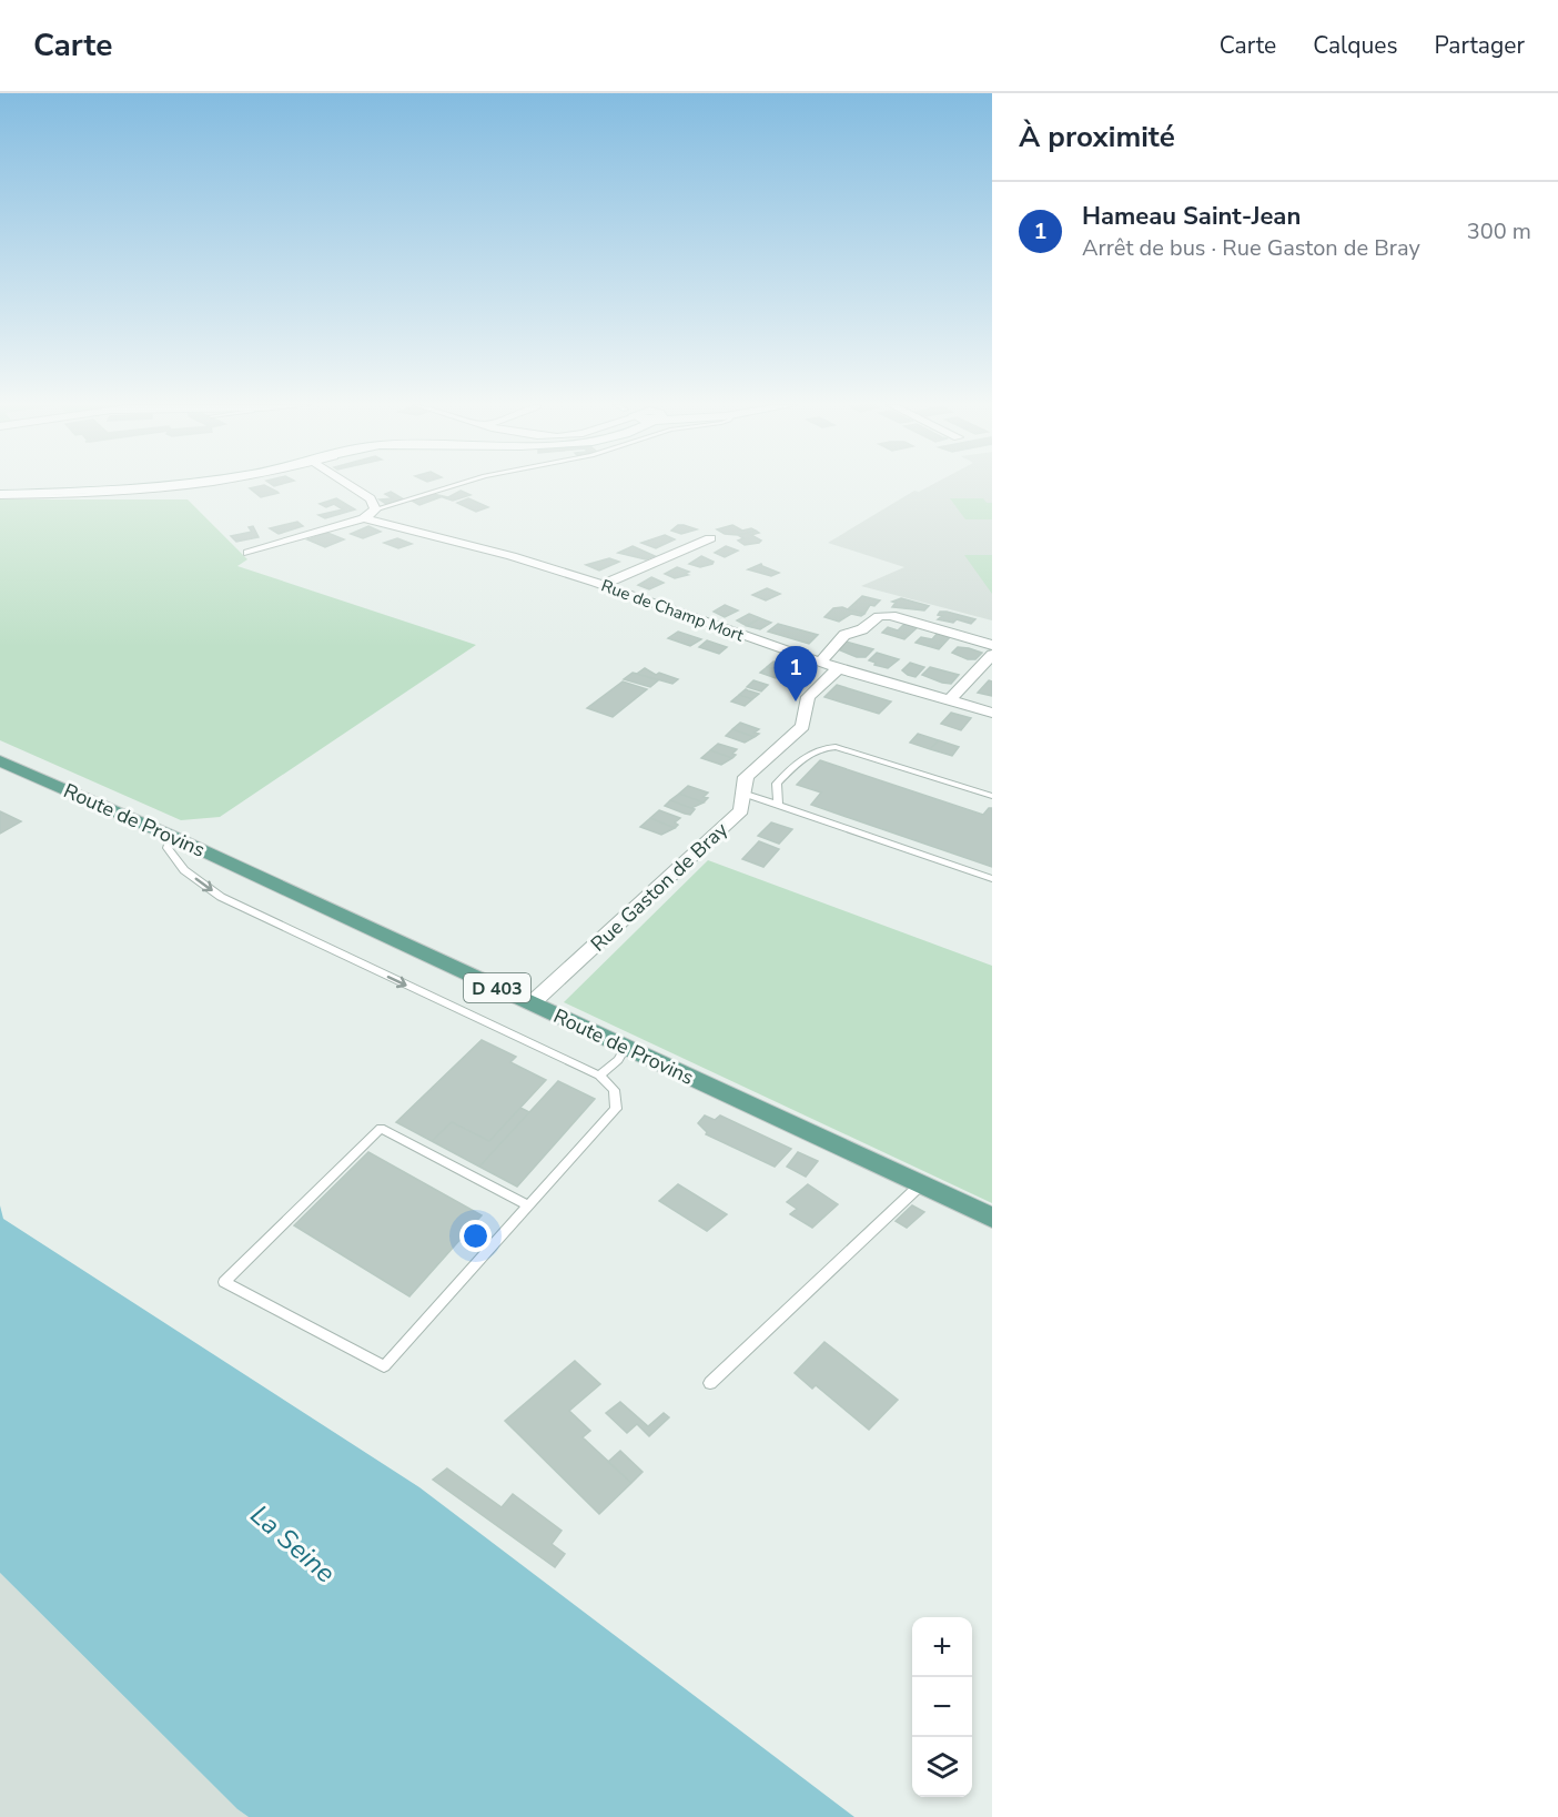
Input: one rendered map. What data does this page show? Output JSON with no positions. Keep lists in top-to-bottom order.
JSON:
{
  "streets": {
    "main road": ["Route de Provins", "D 403"],
    "street": ["Rue de Champ Mort", "Rue Gaston de Bray"]
  },
  "crossings": [
    ["Rue de Champ Mort", "Rue Gaston de Bray"],
    ["Route de Provins", "Rue Gaston de Bray"]
  ],
  "water": ["La Seine"],
  "page": {
    "header": "Carte",
    "nav": ["Carte", "Calques", "Partager"],
    "heading": "À proximité",
    "list": [
      {
        "mark": "1",
        "name": "Hameau Saint-Jean",
        "note": "Arrêt de bus · Rue Gaston de Bray",
        "value": "300 m"
      }
    ],
    "pins": "1",
    "map_buttons": ["+", "−"]
  }
}
